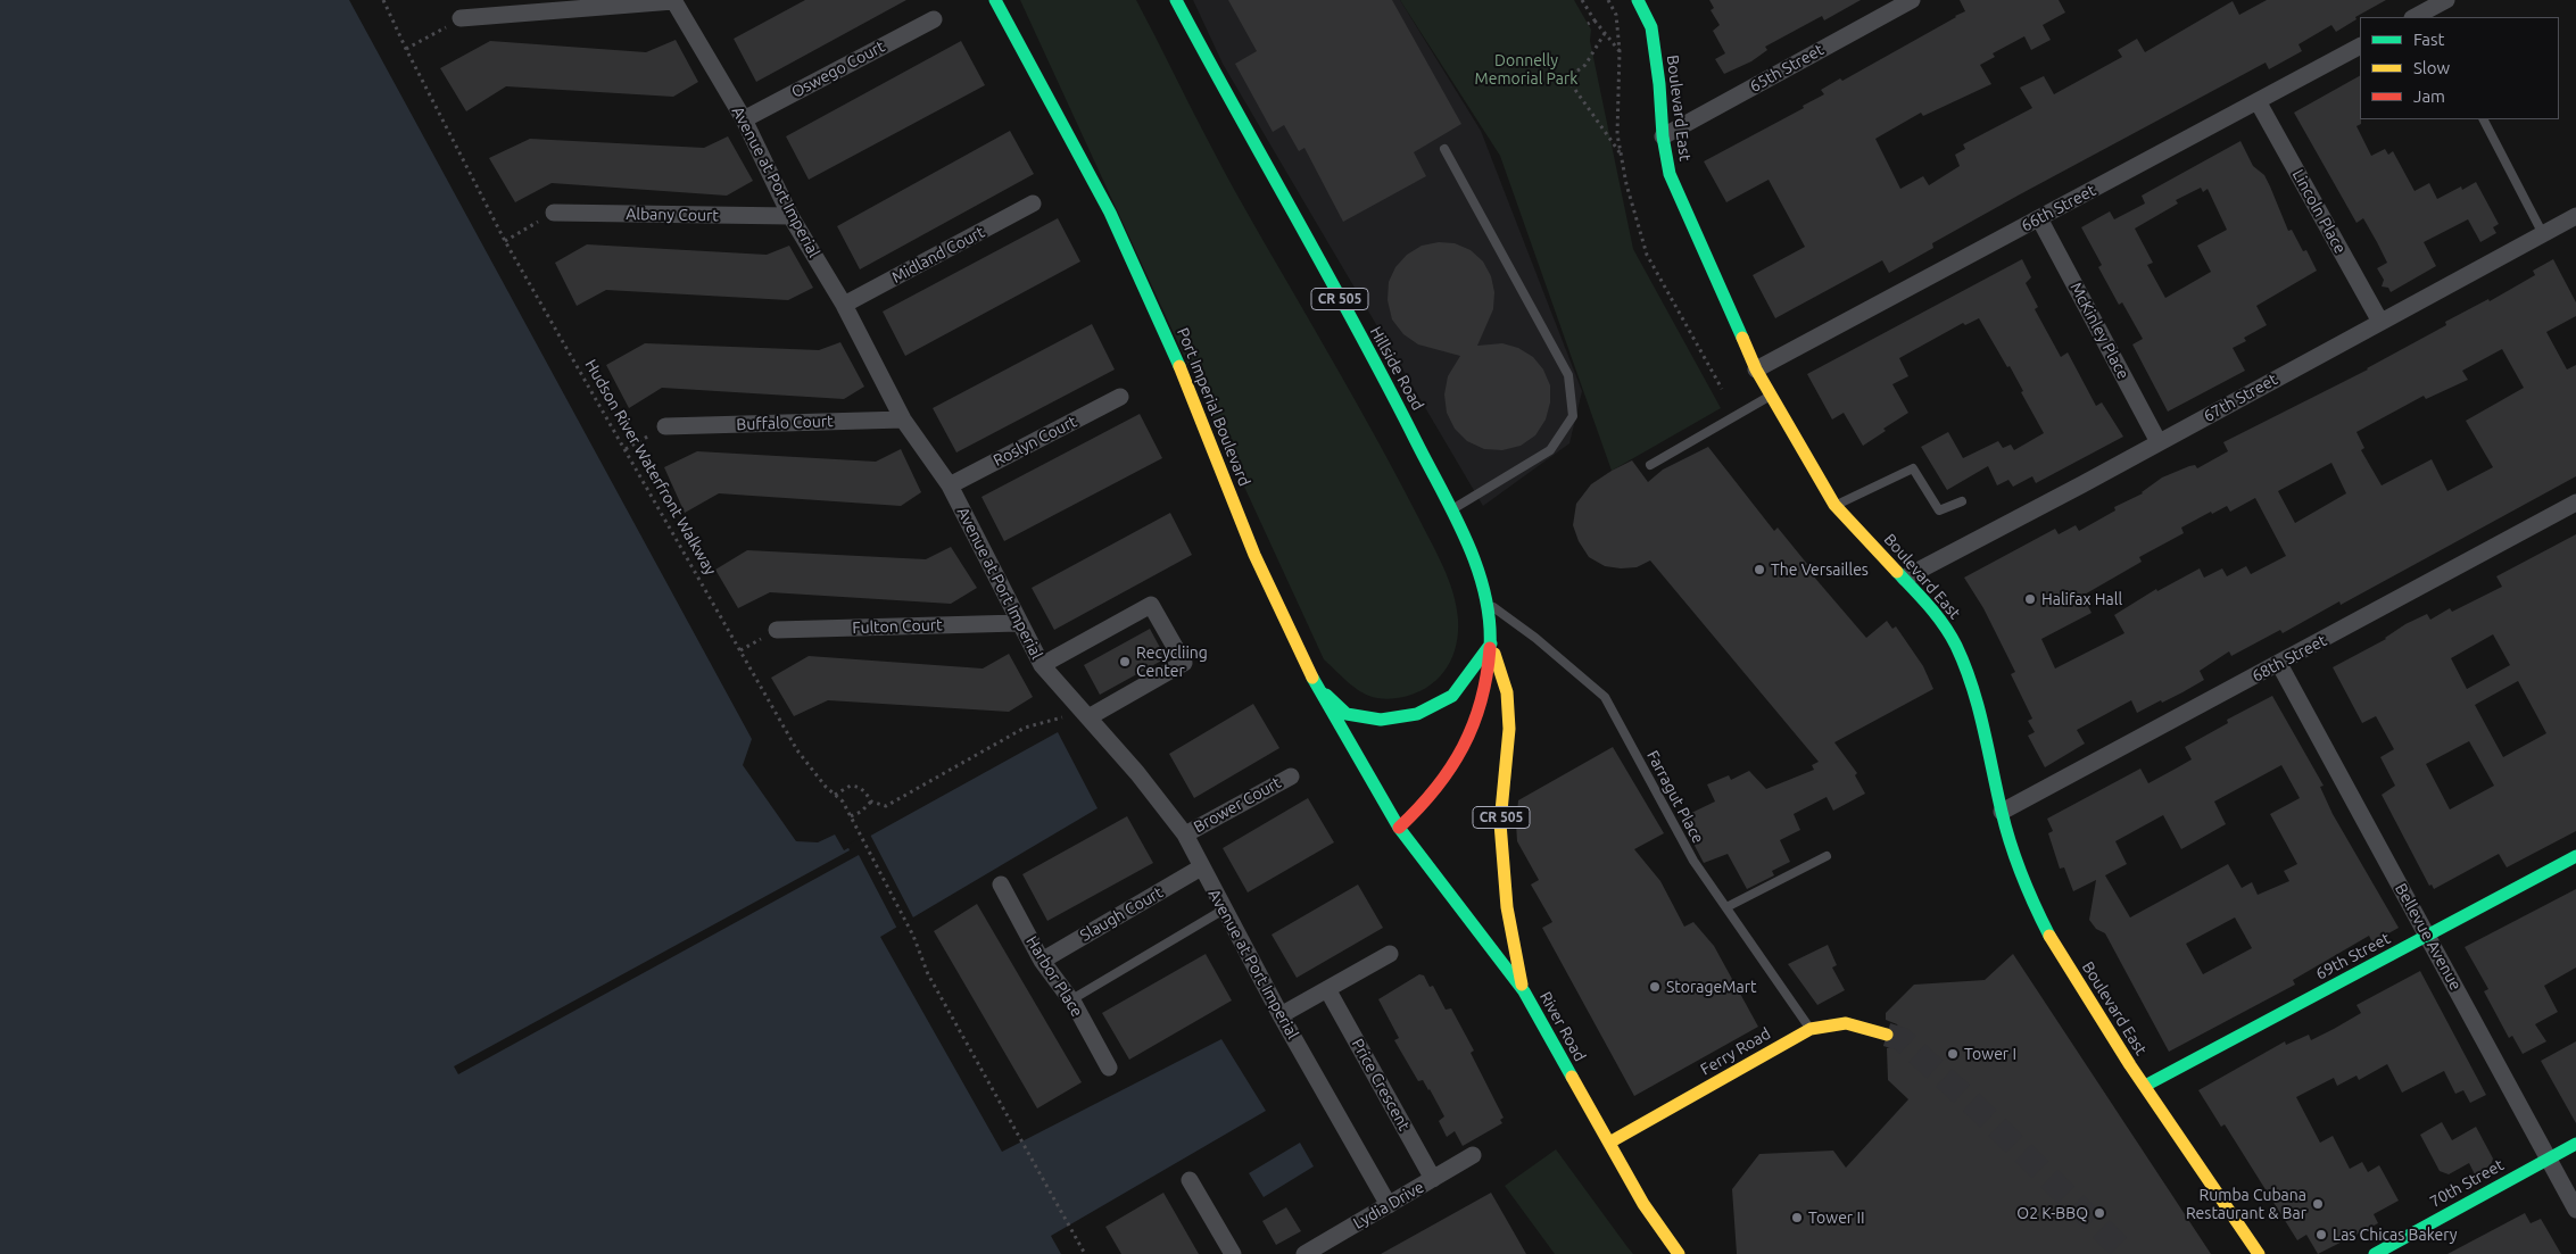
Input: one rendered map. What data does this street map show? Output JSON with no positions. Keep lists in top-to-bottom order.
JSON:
{
  "streets": {
    "main road": [
      "Boulevard East",
      "CR 505",
      "Hillside Road",
      "Port Imperial Boulevard",
      "69th Street",
      "River Road",
      "Ferry Road",
      "70th Street"
    ],
    "street": [
      "65th Street",
      "Oswego Court",
      "Avenue at Port Imperial",
      "66th Street",
      "Lincoln Place",
      "Albany Court",
      "Midland Court",
      "McKinley Place",
      "67th Street",
      "Buffalo Court",
      "Roslyn Court",
      "Fulton Court",
      "68th Street",
      "Brower Court",
      "Slaugh Court",
      "Bellevue Avenue",
      "Harbor Place",
      "Price Crescent",
      "Lydia Drive"
    ],
    "lane": ["Farragut Place"],
    "path": ["Hudson River Waterfront Walkway"]
  },
  "crossings": [
    ["65th Street", "Boulevard East"],
    ["Oswego Court", "Avenue at Port Imperial"],
    ["Boulevard East", "66th Street"],
    ["Boulevard East", "67th Street"],
    ["Boulevard East", "68th Street"],
    ["Boulevard East", "69th Street"],
    ["Avenue at Port Imperial", "Albany Court"],
    ["Avenue at Port Imperial", "Midland Court"],
    ["Avenue at Port Imperial", "Buffalo Court"],
    ["Avenue at Port Imperial", "Roslyn Court"],
    ["Avenue at Port Imperial", "Fulton Court"],
    ["Avenue at Port Imperial", "Brower Court"],
    ["Avenue at Port Imperial", "Slaugh Court"],
    ["Avenue at Port Imperial", "Lydia Drive"],
    ["66th Street", "Lincoln Place"],
    ["66th Street", "McKinley Place"],
    ["Lincoln Place", "67th Street"],
    ["CR 505", "Hillside Road"],
    ["CR 505", "Port Imperial Boulevard"],
    ["CR 505", "River Road"],
    ["McKinley Place", "67th Street"],
    ["Hillside Road", "Farragut Place"],
    ["Port Imperial Boulevard", "River Road"],
    ["68th Street", "Bellevue Avenue"],
    ["Farragut Place", "Ferry Road"],
    ["Slaugh Court", "Harbor Place"],
    ["Bellevue Avenue", "69th Street"],
    ["Bellevue Avenue", "70th Street"],
    ["River Road", "Ferry Road"],
    ["Price Crescent", "Lydia Drive"]
  ],
  "parks": ["Donnelly Memorial Park"],
  "places": [
    "The Versailles",
    "Halifax Hall",
    "Recycliing Center",
    "StorageMart",
    "Tower I",
    "Rumba Cubana Restaurant & Bar",
    "O2 K-BBQ",
    "Tower II",
    "Las Chicas Bakery"
  ],
  "legend": ["Fast", "Slow", "Jam"]
}
